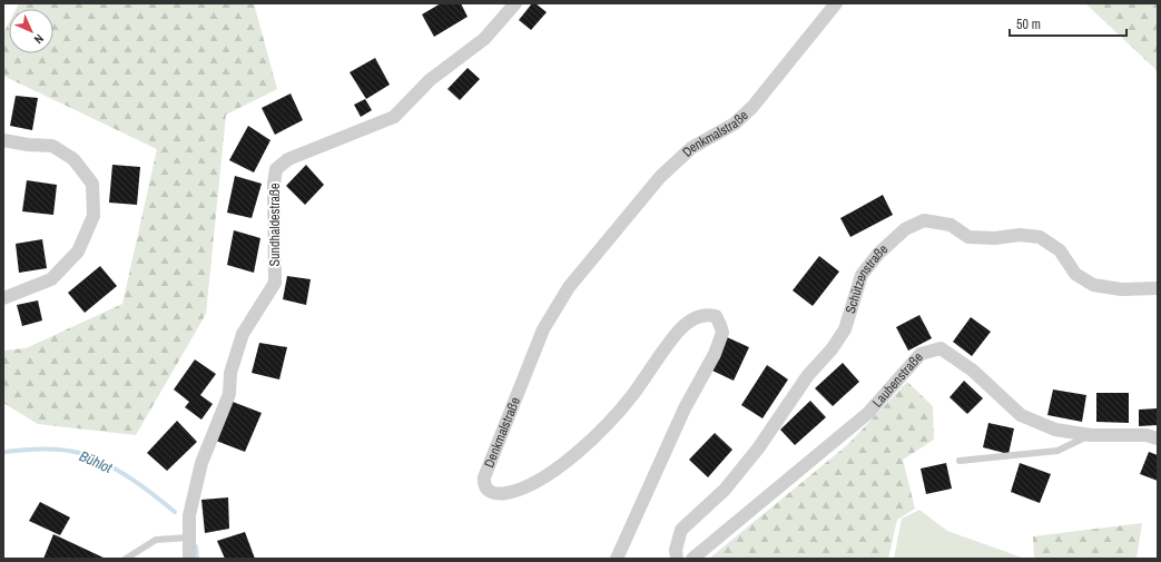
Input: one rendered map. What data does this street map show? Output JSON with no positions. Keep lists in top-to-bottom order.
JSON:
{
  "streets": {
    "street": [
      "Denkmalstraße",
      "Sundhaldestraße",
      "Schützenstraße",
      "Laubenstraße"
    ]
  },
  "water": ["Bühlot"],
  "scale_bar": "50 m",
  "north": "bottom right"
}
